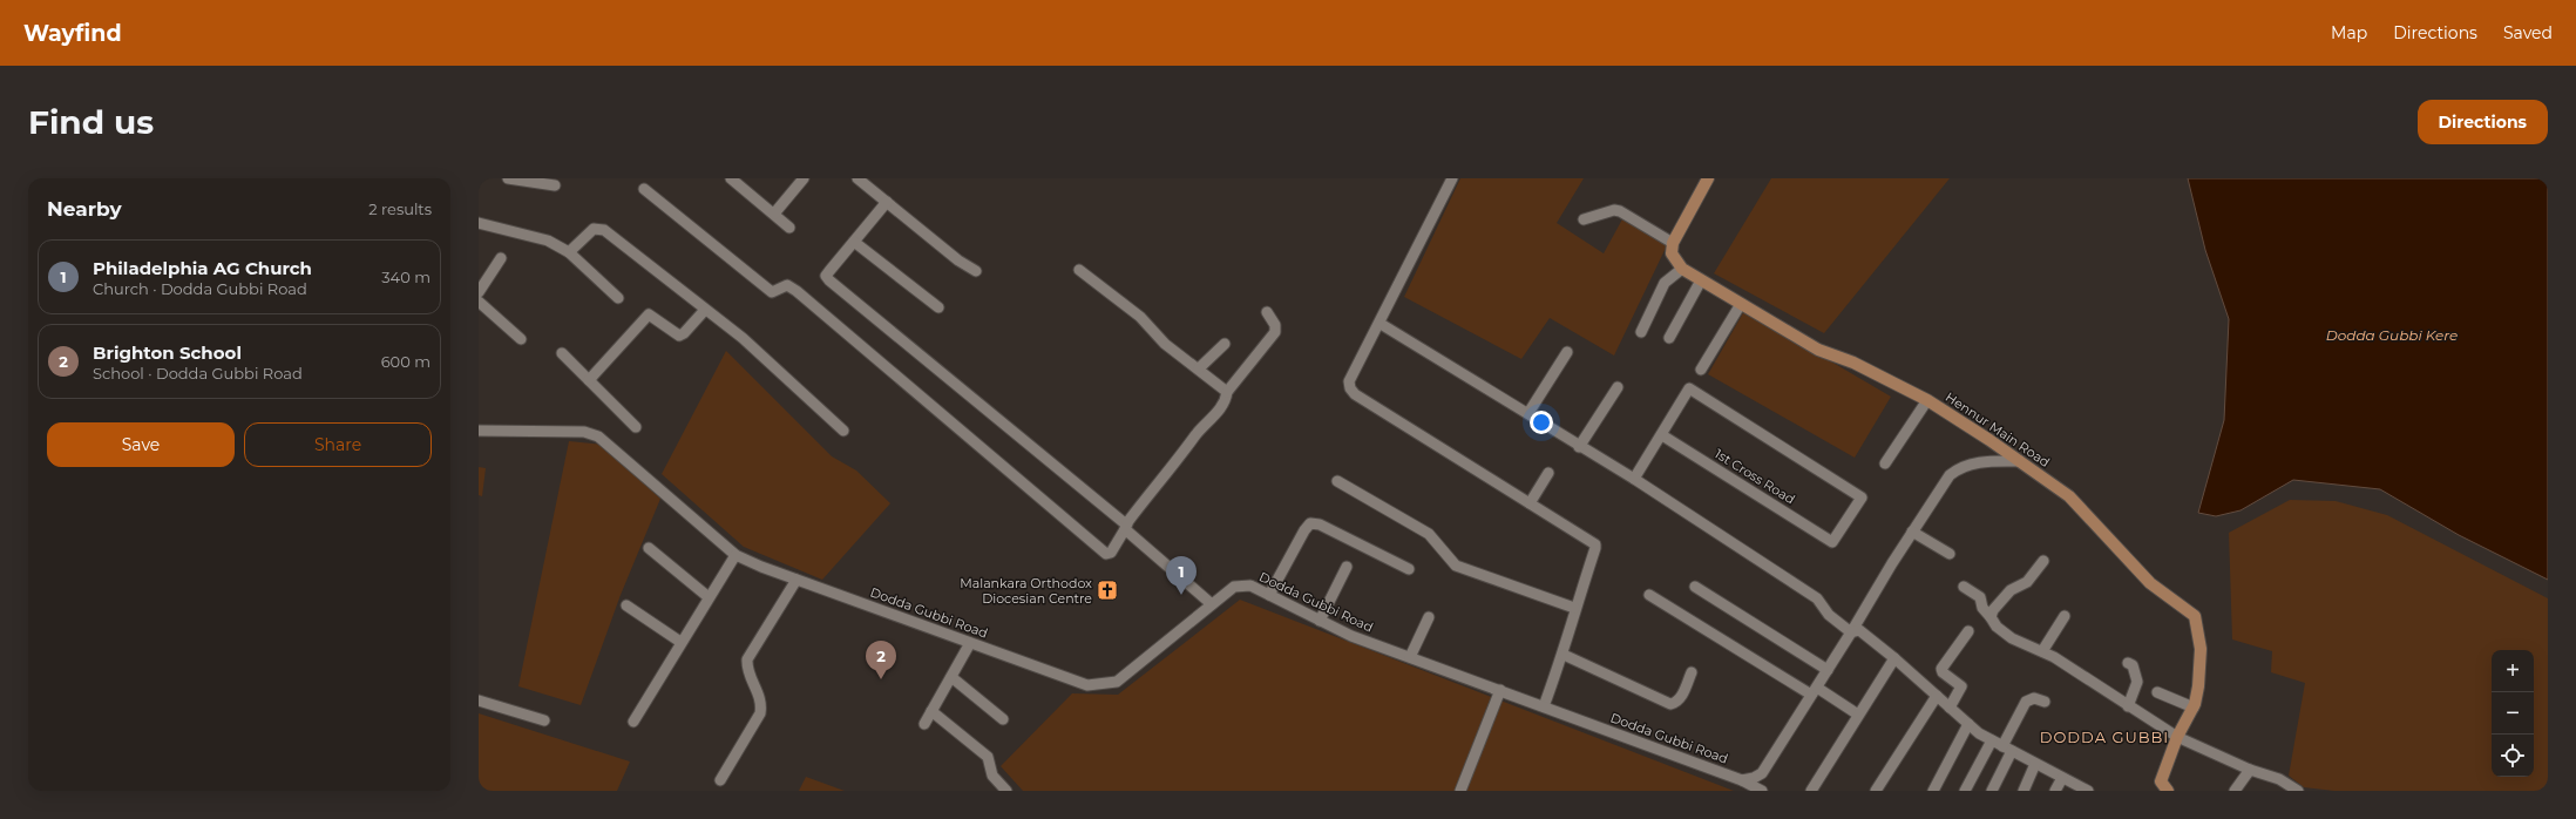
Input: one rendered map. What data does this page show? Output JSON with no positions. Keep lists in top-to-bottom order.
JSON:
{
  "streets": {
    "main road": ["Hennur Main Road"],
    "street": ["1st Cross Road", "Dodda Gubbi Road"]
  },
  "districts": ["DODDA GUBBI"],
  "water": ["Dodda Gubbi Kere"],
  "places": {
    "church": ["Malankara Orthodox Diocesian Centre"]
  },
  "page": {
    "header": "Wayfind",
    "nav": ["Map", "Directions", "Saved"],
    "buttons": [
      "Directions",
      ["Save", "Share"]
    ],
    "title": "Find us",
    "heading": ["Nearby", "2 results"],
    "list": [
      {
        "mark": "1",
        "name": "Philadelphia AG Church",
        "note": "Church · Dodda Gubbi Road",
        "value": "340 m"
      },
      {
        "mark": "2",
        "name": "Brighton School",
        "note": "School · Dodda Gubbi Road",
        "value": "600 m"
      }
    ],
    "pins": ["1", "2"],
    "map_buttons": ["+", "−"]
  }
}
